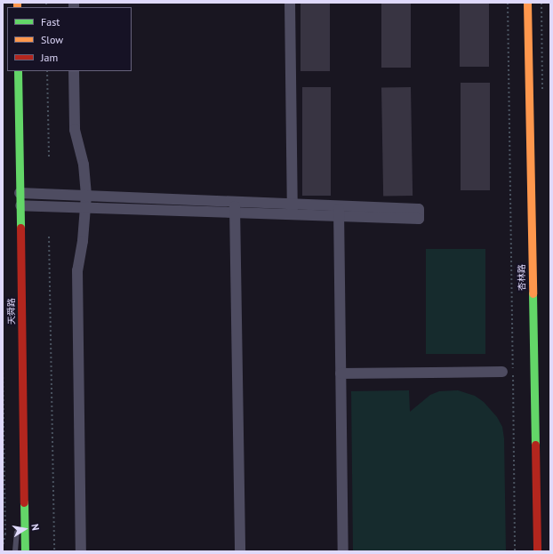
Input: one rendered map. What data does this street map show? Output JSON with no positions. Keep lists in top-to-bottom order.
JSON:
{
  "streets": {
    "street": ["杏林路", "天舜路"]
  },
  "legend": ["Fast", "Slow", "Jam"],
  "north": "right"
}
